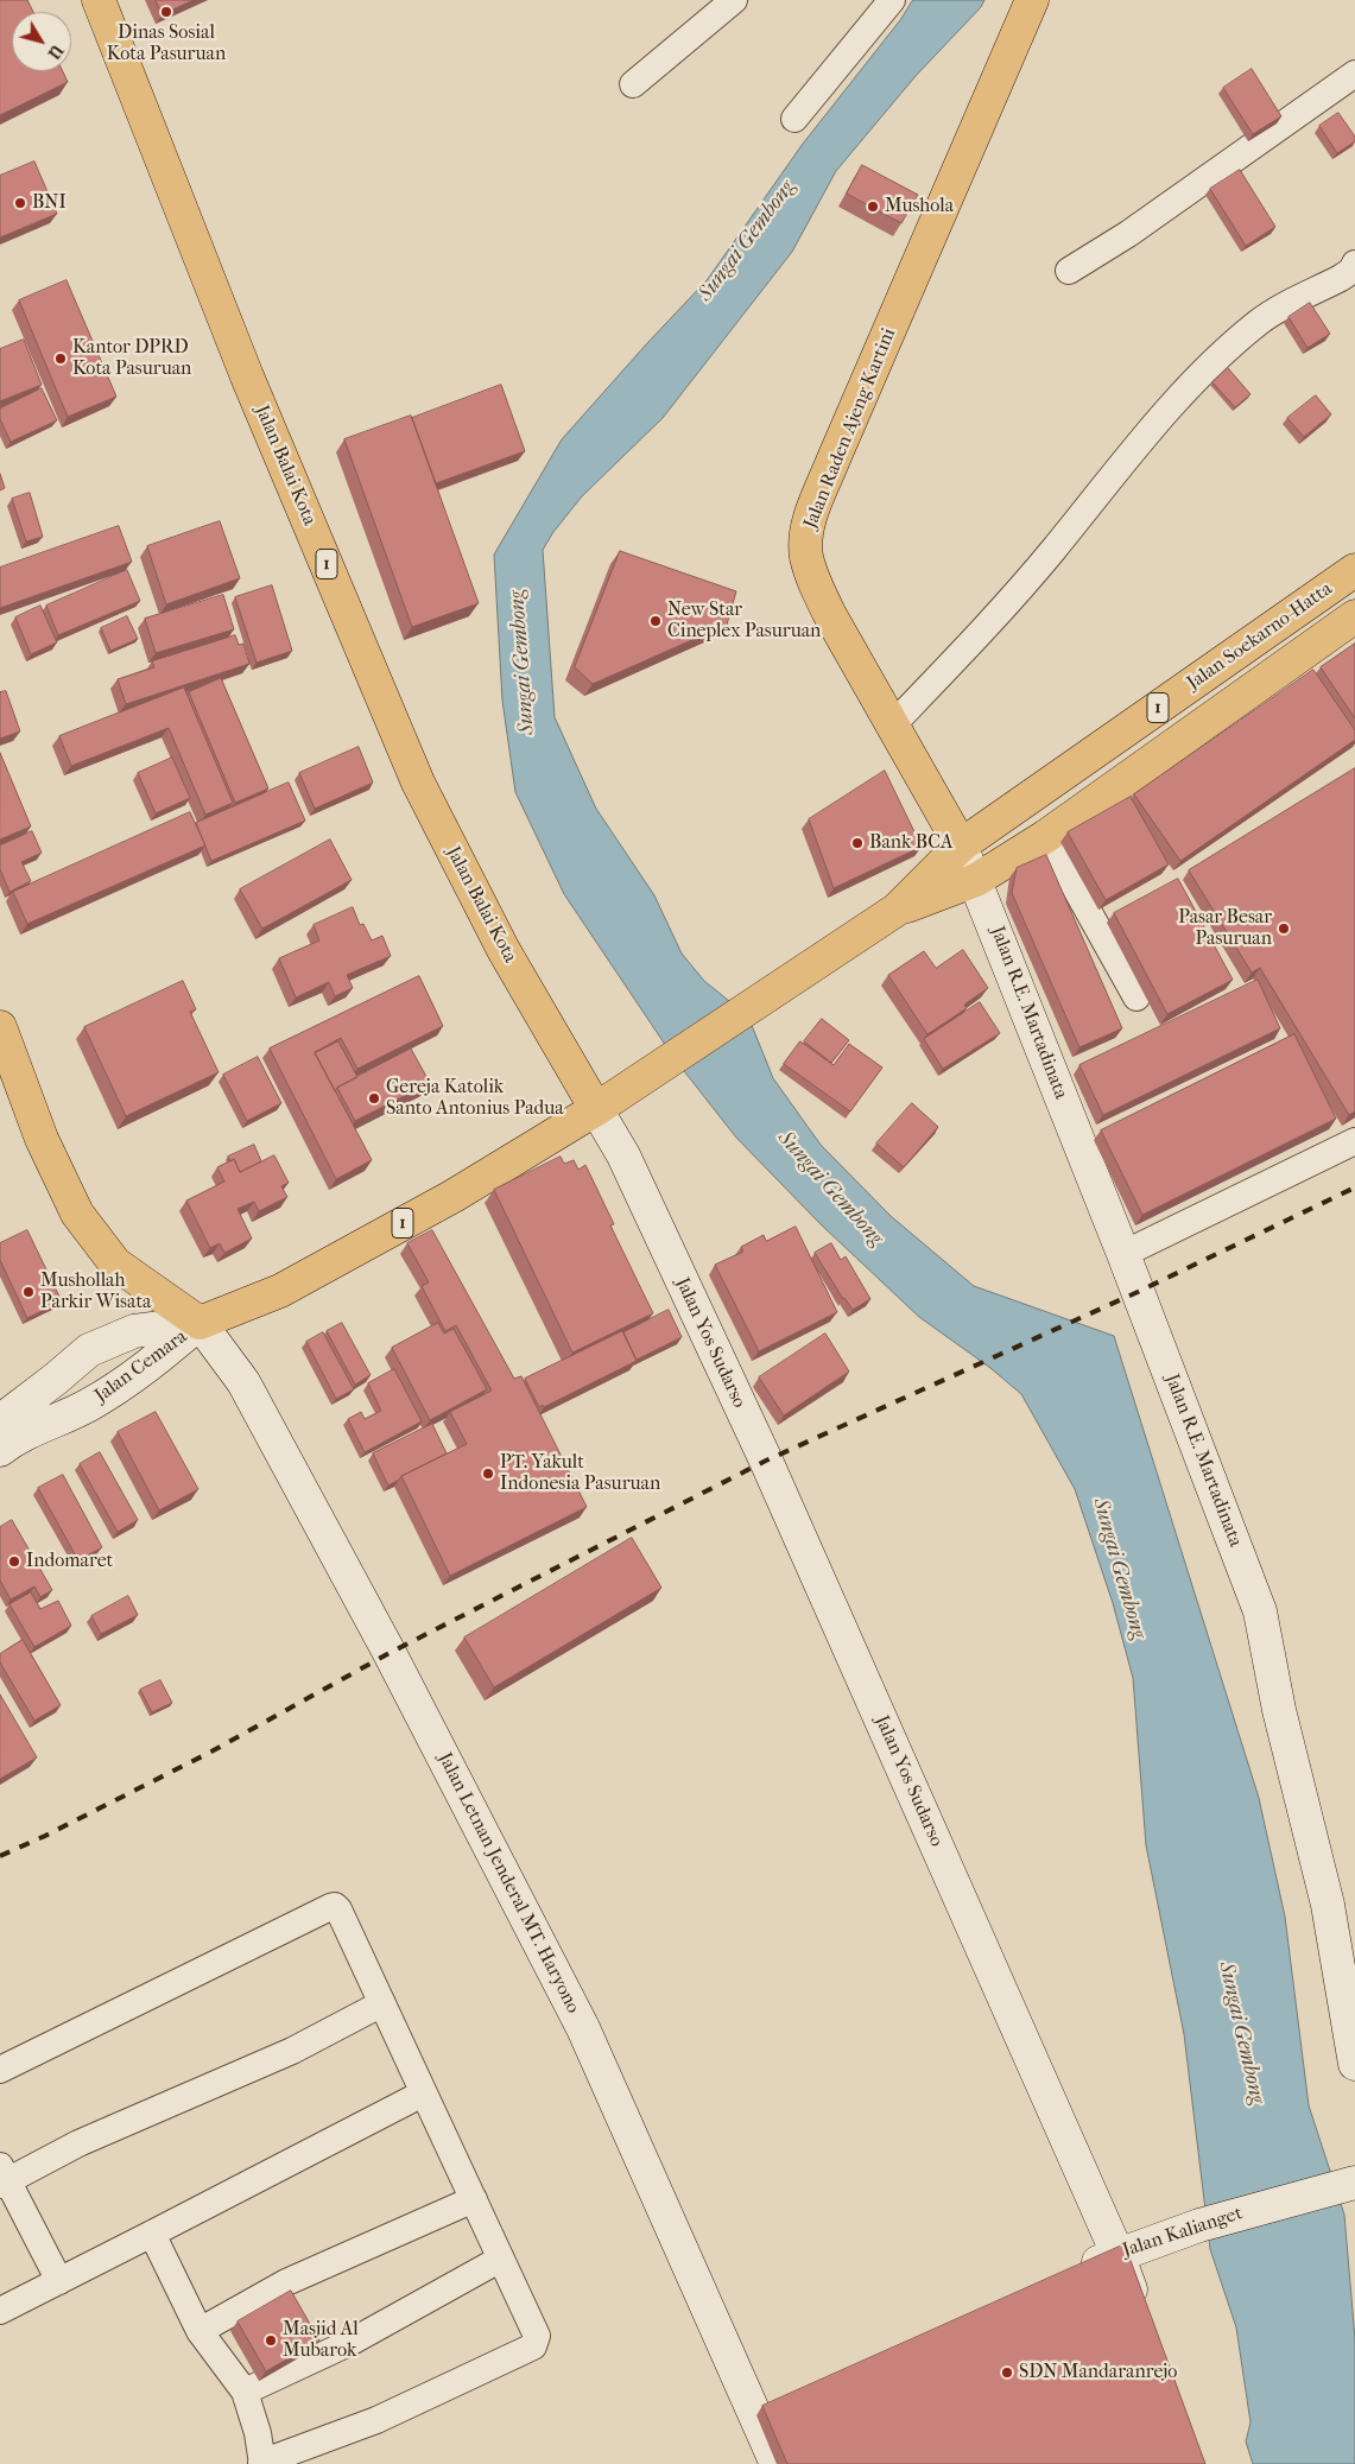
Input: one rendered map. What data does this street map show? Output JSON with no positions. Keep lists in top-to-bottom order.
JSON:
{
  "streets": {
    "main road": [
      "Jalan Raden Ajeng Kartini",
      "Jalan Balai Kota",
      "1",
      "Jalan Soekarno-Hatta",
      "Jalan R.E. Martadinata",
      "Jalan Yos Sudarso",
      "Jalan Cemara",
      "Jalan Letnan Jenderal MT. Haryono",
      "Jalan Kalianget"
    ]
  },
  "crossings": [
    ["Jalan Raden Ajeng Kartini", "1"],
    ["Jalan Raden Ajeng Kartini", "Jalan Soekarno-Hatta"],
    ["Jalan Raden Ajeng Kartini", "Jalan R.E. Martadinata"],
    ["Jalan Balai Kota", "1"],
    ["Jalan Balai Kota", "Jalan Yos Sudarso"],
    ["1", "Jalan Soekarno-Hatta"],
    ["1", "Jalan R.E. Martadinata"],
    ["1", "Jalan Yos Sudarso"],
    ["1", "Jalan Cemara"],
    ["1", "Jalan Letnan Jenderal MT. Haryono"],
    ["Jalan Soekarno-Hatta", "Jalan R.E. Martadinata"],
    ["Jalan Yos Sudarso", "Jalan Kalianget"],
    ["Jalan Cemara", "Jalan Letnan Jenderal MT. Haryono"]
  ],
  "water": ["Sungai Gembong"],
  "places": [
    "Dinas Sosial Kota Pasuruan",
    "BNI",
    "Mushola",
    "Kantor DPRD Kota Pasuruan",
    "New Star Cineplex Pasuruan",
    "Bank BCA",
    "Pasar Besar Pasuruan",
    "Gereja Katolik Santo Antonius Padua",
    "Mushollah Parkir Wisata",
    "PT. Yakult Indonesia Pasuruan",
    "Indomaret",
    "Masjid Al Mubarok",
    "SDN Mandaranrejo"
  ],
  "north": "bottom right"
}
